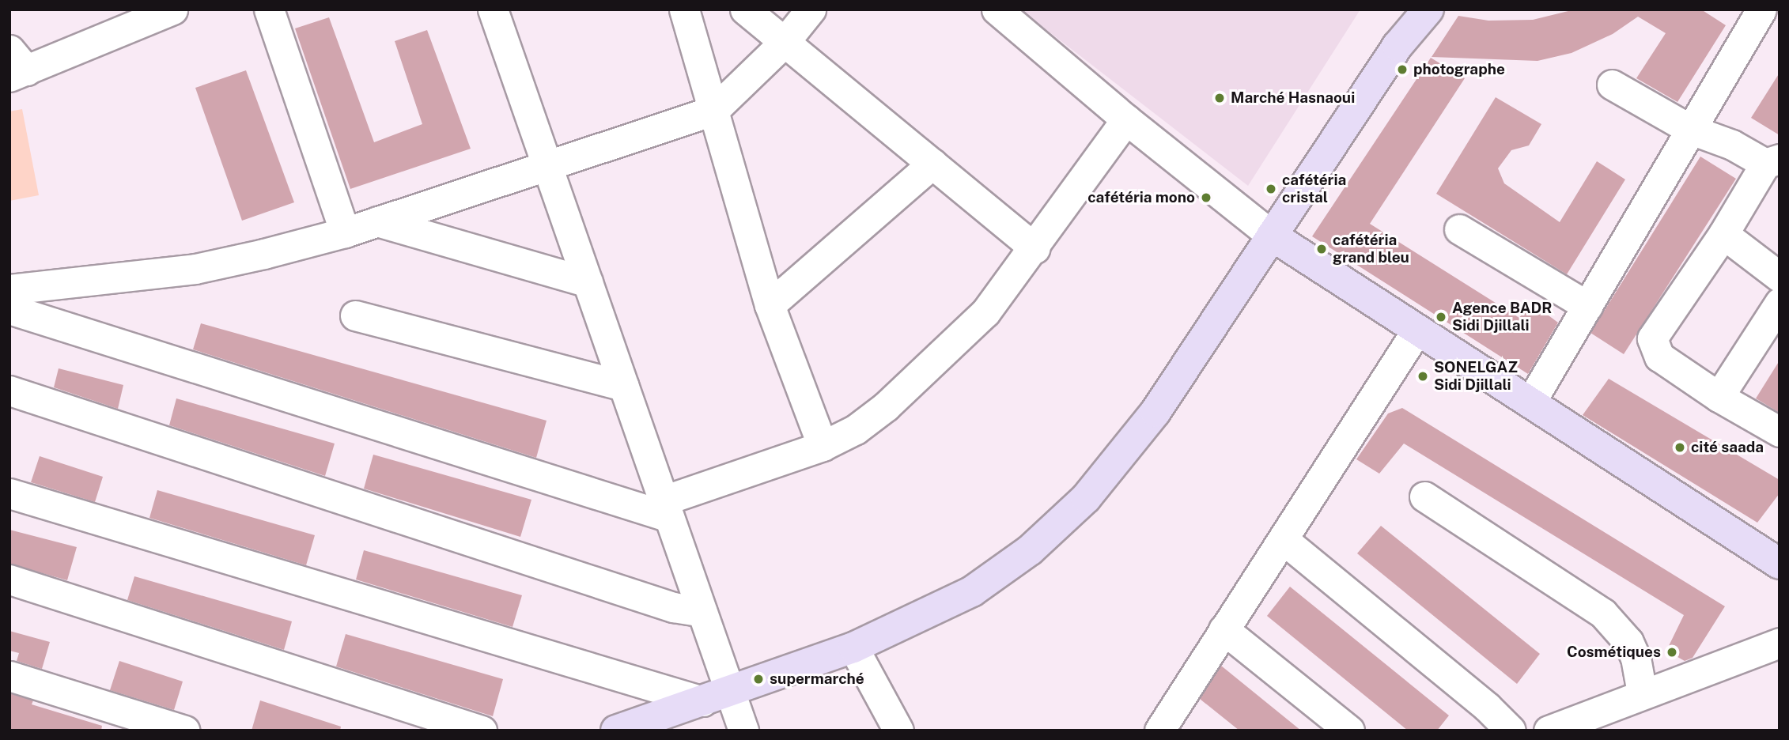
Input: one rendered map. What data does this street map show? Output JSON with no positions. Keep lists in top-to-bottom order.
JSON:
{
  "places": [
    "photographe",
    "Marché Hasnaoui",
    "cafétéria cristal",
    "cafétéria mono",
    "cafétéria grand bleu",
    "Agence BADR Sidi Djillali",
    "SONELGAZ Sidi Djillali",
    "cité saada",
    "Cosmétiques",
    "supermarché"
  ]
}
